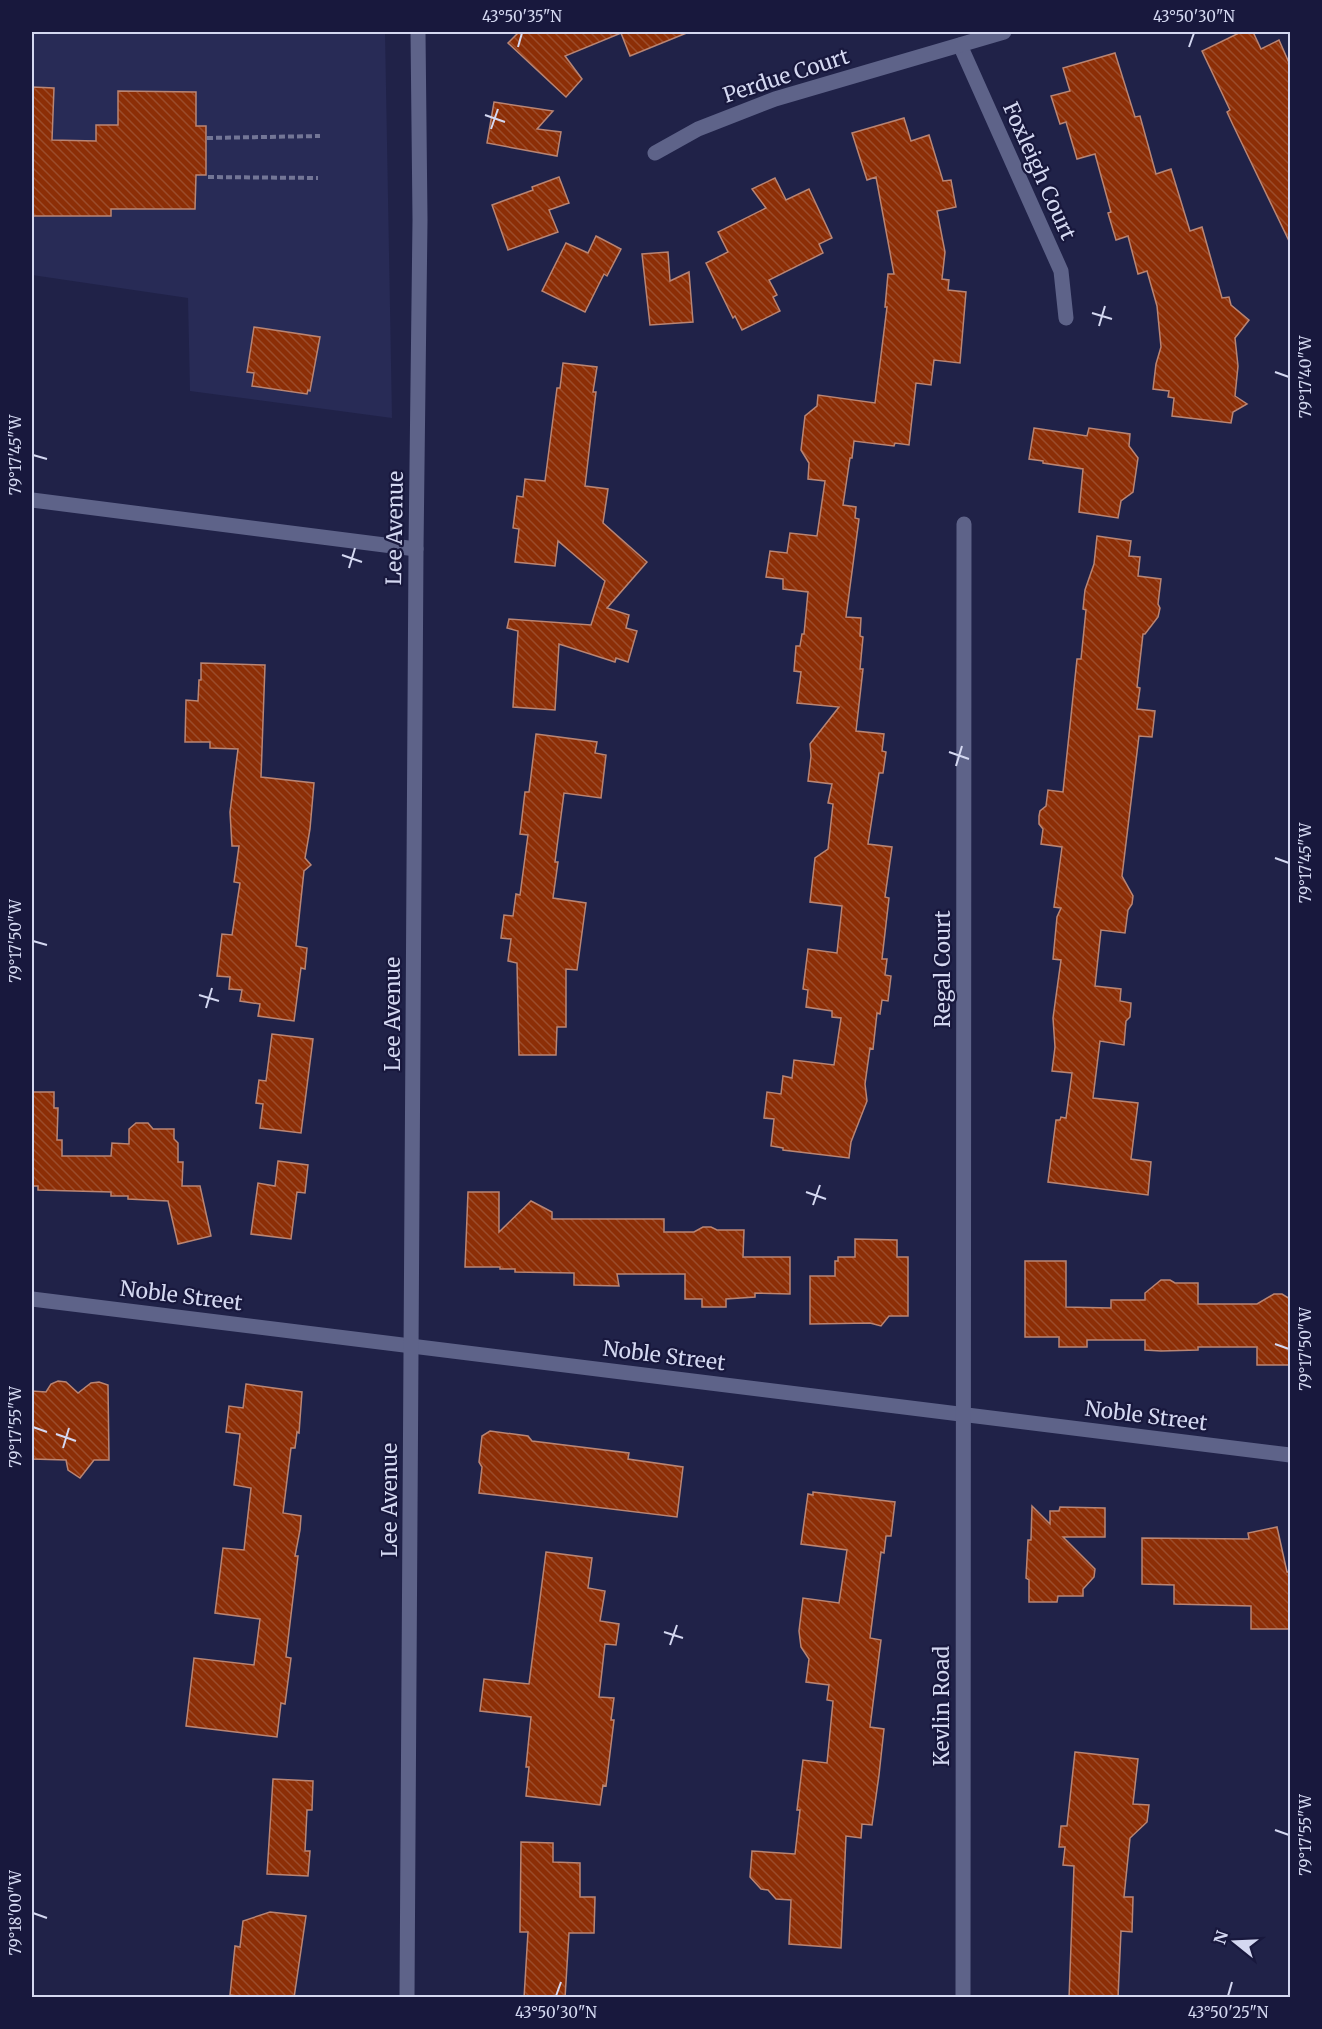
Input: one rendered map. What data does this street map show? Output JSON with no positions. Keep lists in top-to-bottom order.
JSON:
{
  "streets": {
    "street": [
      "Perdue Court",
      "Foxleigh Court",
      "Lee Avenue",
      "Regal Court",
      "Noble Street",
      "Kevlin Road"
    ]
  },
  "crossings": [
    ["Perdue Court", "Foxleigh Court"],
    ["Lee Avenue", "Noble Street"],
    ["Regal Court", "Noble Street"],
    ["Regal Court", "Kevlin Road"],
    ["Noble Street", "Kevlin Road"]
  ],
  "north": "left",
  "coordinates": [
    "43°50'35\"N",
    "43°50'30\"N",
    "79°17'40\"W",
    "79°17'45\"W",
    "79°17'50\"W",
    "79°17'55\"W",
    "79°18'00\"W",
    "43°50'25\"N"
  ]
}
